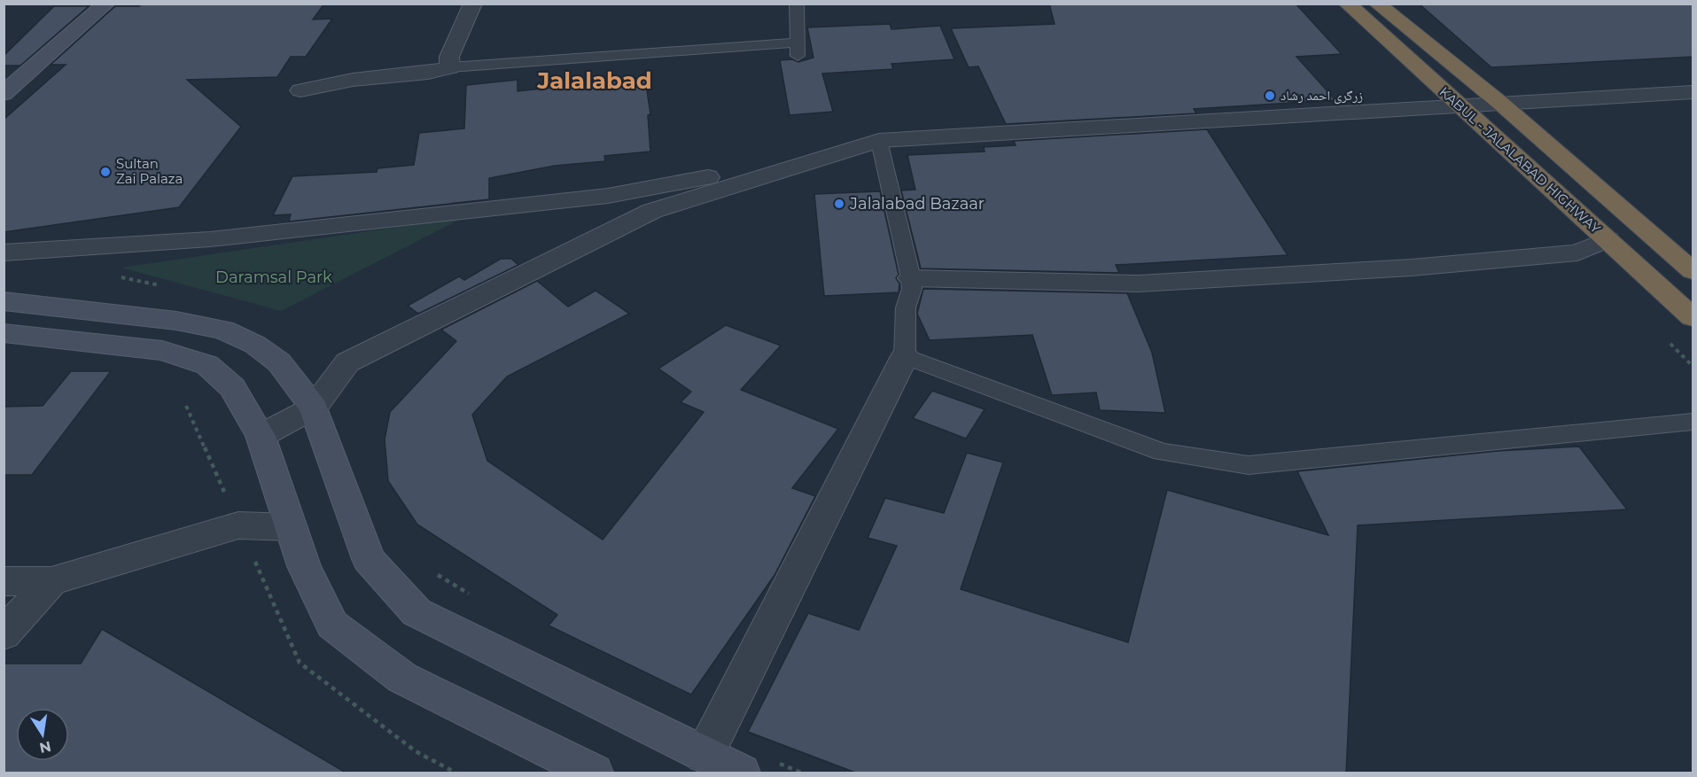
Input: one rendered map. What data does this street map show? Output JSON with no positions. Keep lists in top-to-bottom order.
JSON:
{
  "streets": {
    "highway": ["KABUL - JALALABAD HIGHWAY"]
  },
  "districts": ["Jalalabad"],
  "parks": ["Daramsal Park"],
  "places": ["زرگری احمد رشاد", "Sultan Zai Palaza", "Jalalabad Bazaar"],
  "north": "bottom"
}
